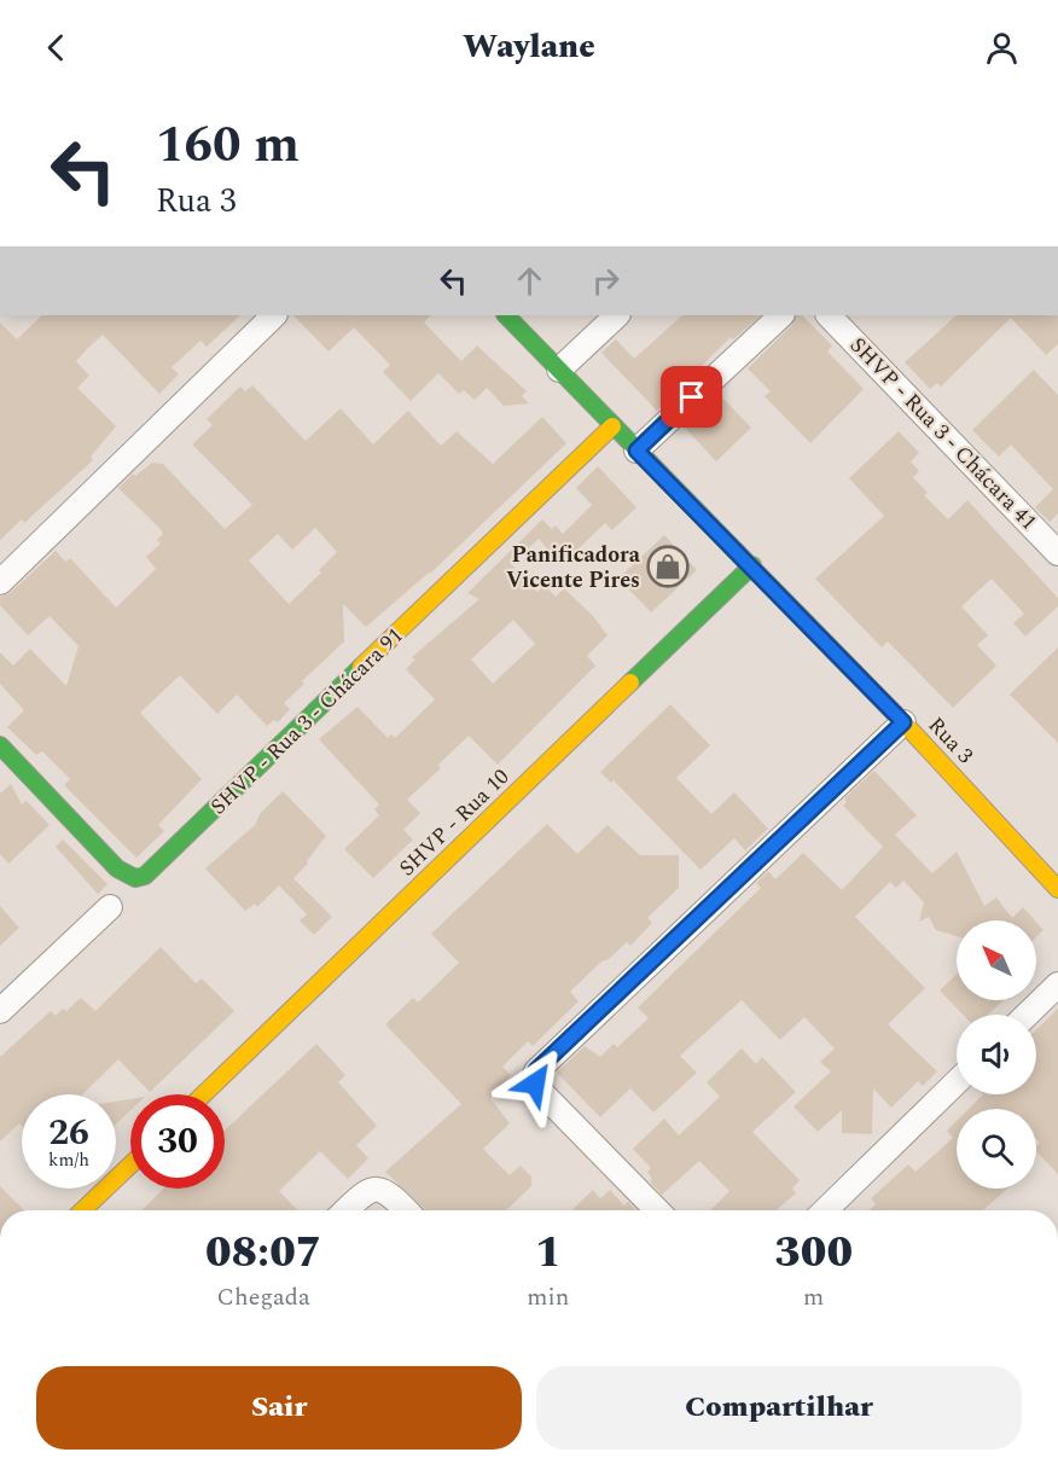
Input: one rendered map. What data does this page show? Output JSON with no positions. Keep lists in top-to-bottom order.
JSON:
{
  "streets": {
    "street": [
      "SHVP - Rua 3 - Chácara 41",
      "SHVP - Rua 3 - Chácara 91",
      "Rua 3",
      "SHVP - Rua 10"
    ]
  },
  "crossings": [
    ["SHVP - Rua 3 - Chácara 91", "Rua 3"],
    ["Rua 3", "SHVP - Rua 10"]
  ],
  "places": {
    "shop": ["Panificadora Vicente Pires"]
  },
  "north": "top left",
  "page": {
    "header": "Waylane",
    "turn": ["160 m", "Rua 3"],
    "speed": "26 km/h",
    "limit": "30",
    "eta": [
      "08:07",
      "Chegada",
      "1",
      "min",
      "300",
      "m"
    ],
    "buttons": ["Sair", "Compartilhar"]
  }
}
